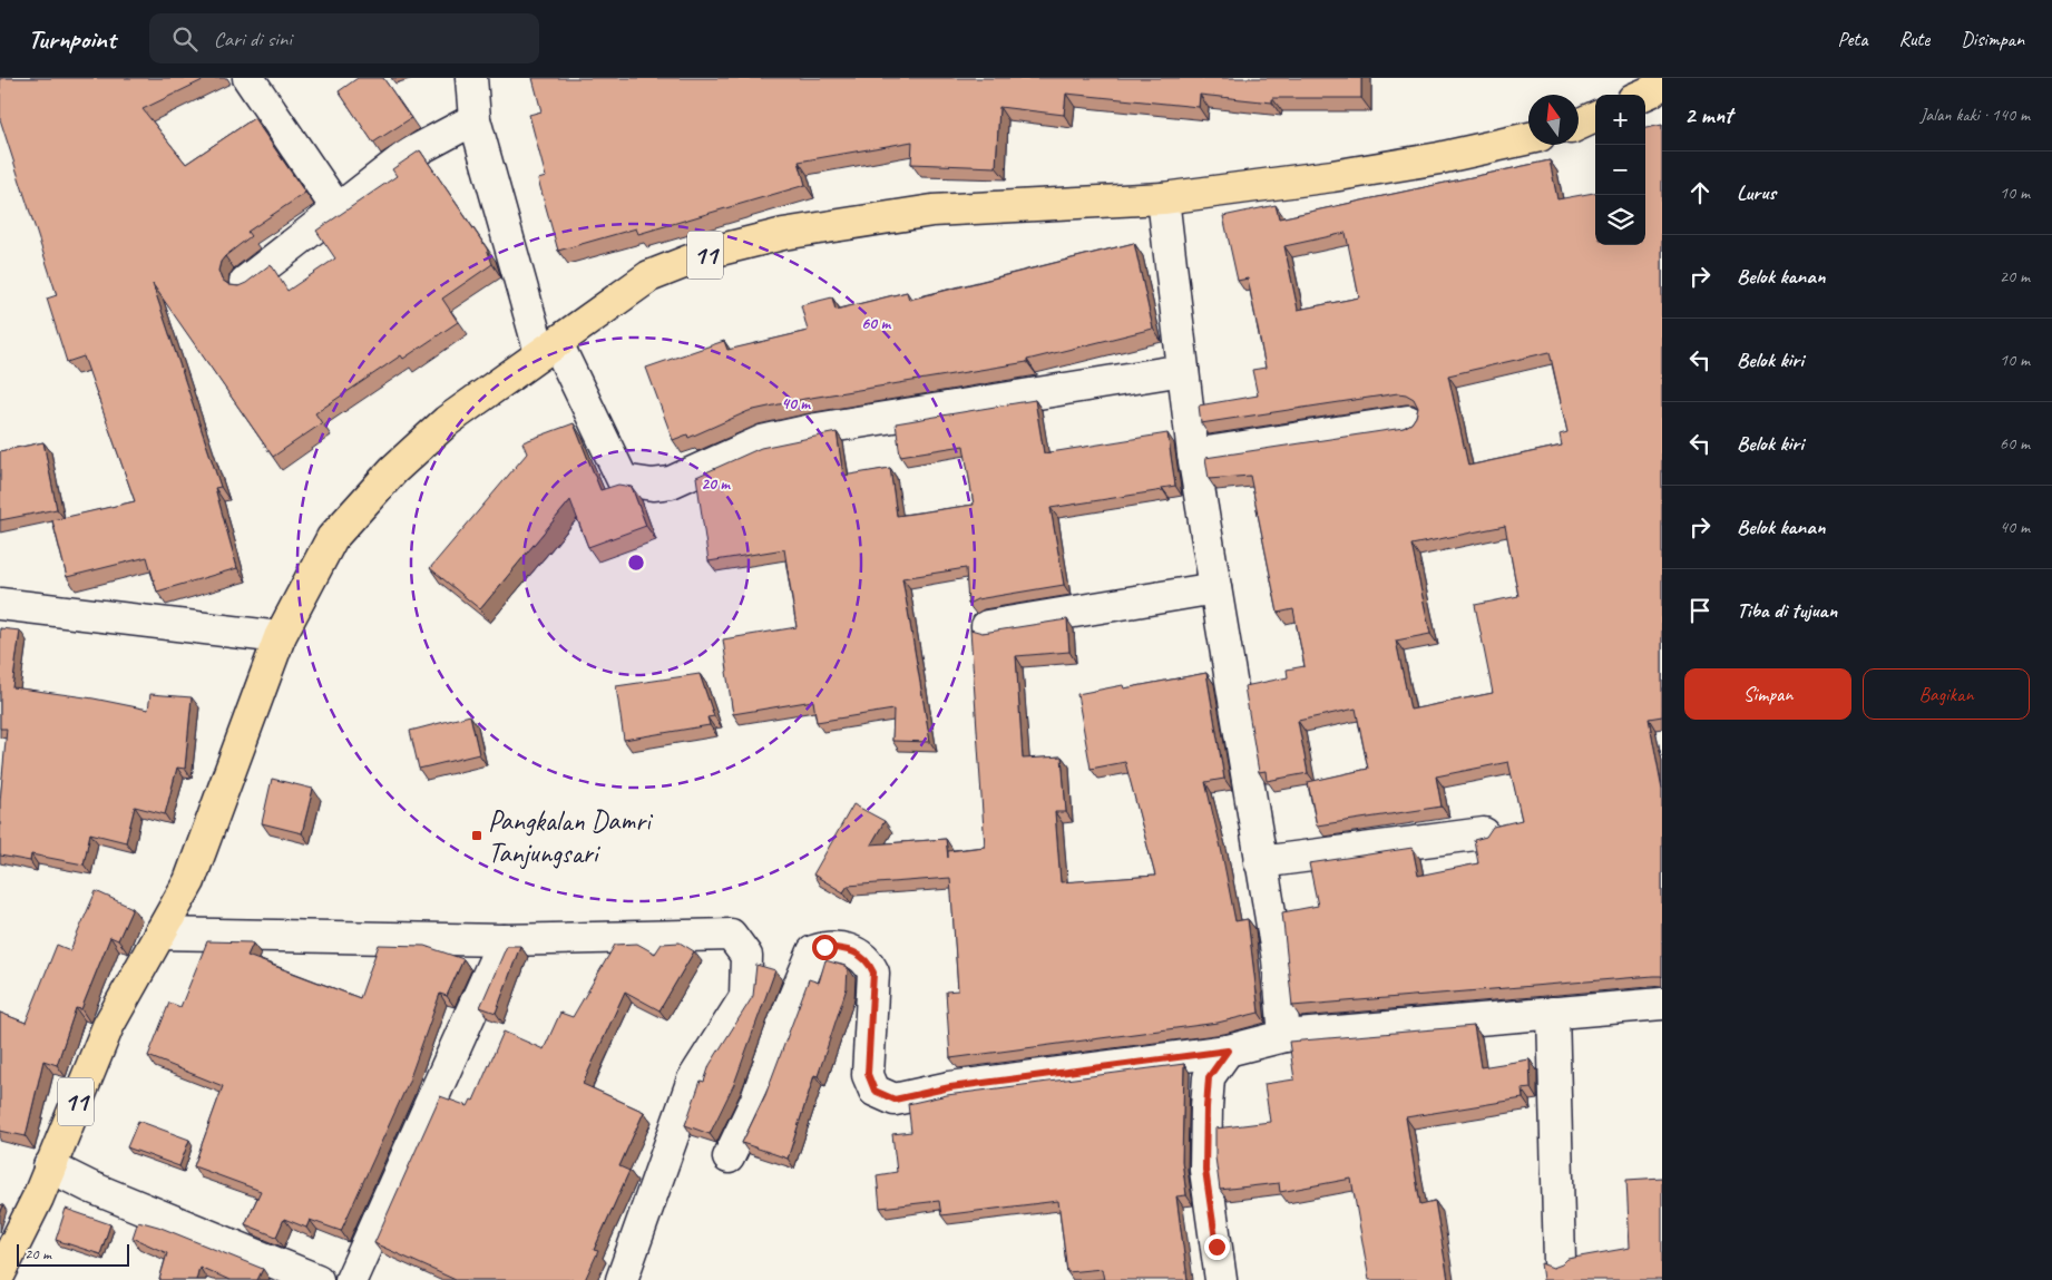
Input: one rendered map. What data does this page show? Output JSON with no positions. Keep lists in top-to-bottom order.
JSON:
{
  "streets": {
    "highway": ["11"]
  },
  "places": {
    "transit": ["Pangkalan Damri Tanjungsari"]
  },
  "scale_bar": "20 m",
  "north": "top",
  "page": {
    "header": "Turnpoint",
    "search": "Cari di sini",
    "nav": ["Peta", "Rute", "Disimpan"],
    "heading": ["2 mnt", "Jalan kaki · 140 m"],
    "map_buttons": ["+", "−"],
    "list": [
      ["Lurus", "10 m"],
      ["Belok kanan", "20 m"],
      ["Belok kiri", "10 m"],
      ["Belok kiri", "60 m"],
      ["Belok kanan", "40 m"],
      "Tiba di tujuan"
    ],
    "buttons": ["Simpan", "Bagikan"],
    "scale": "20 m"
  },
  "rings": ["60 m", "40 m", "20 m"]
}
